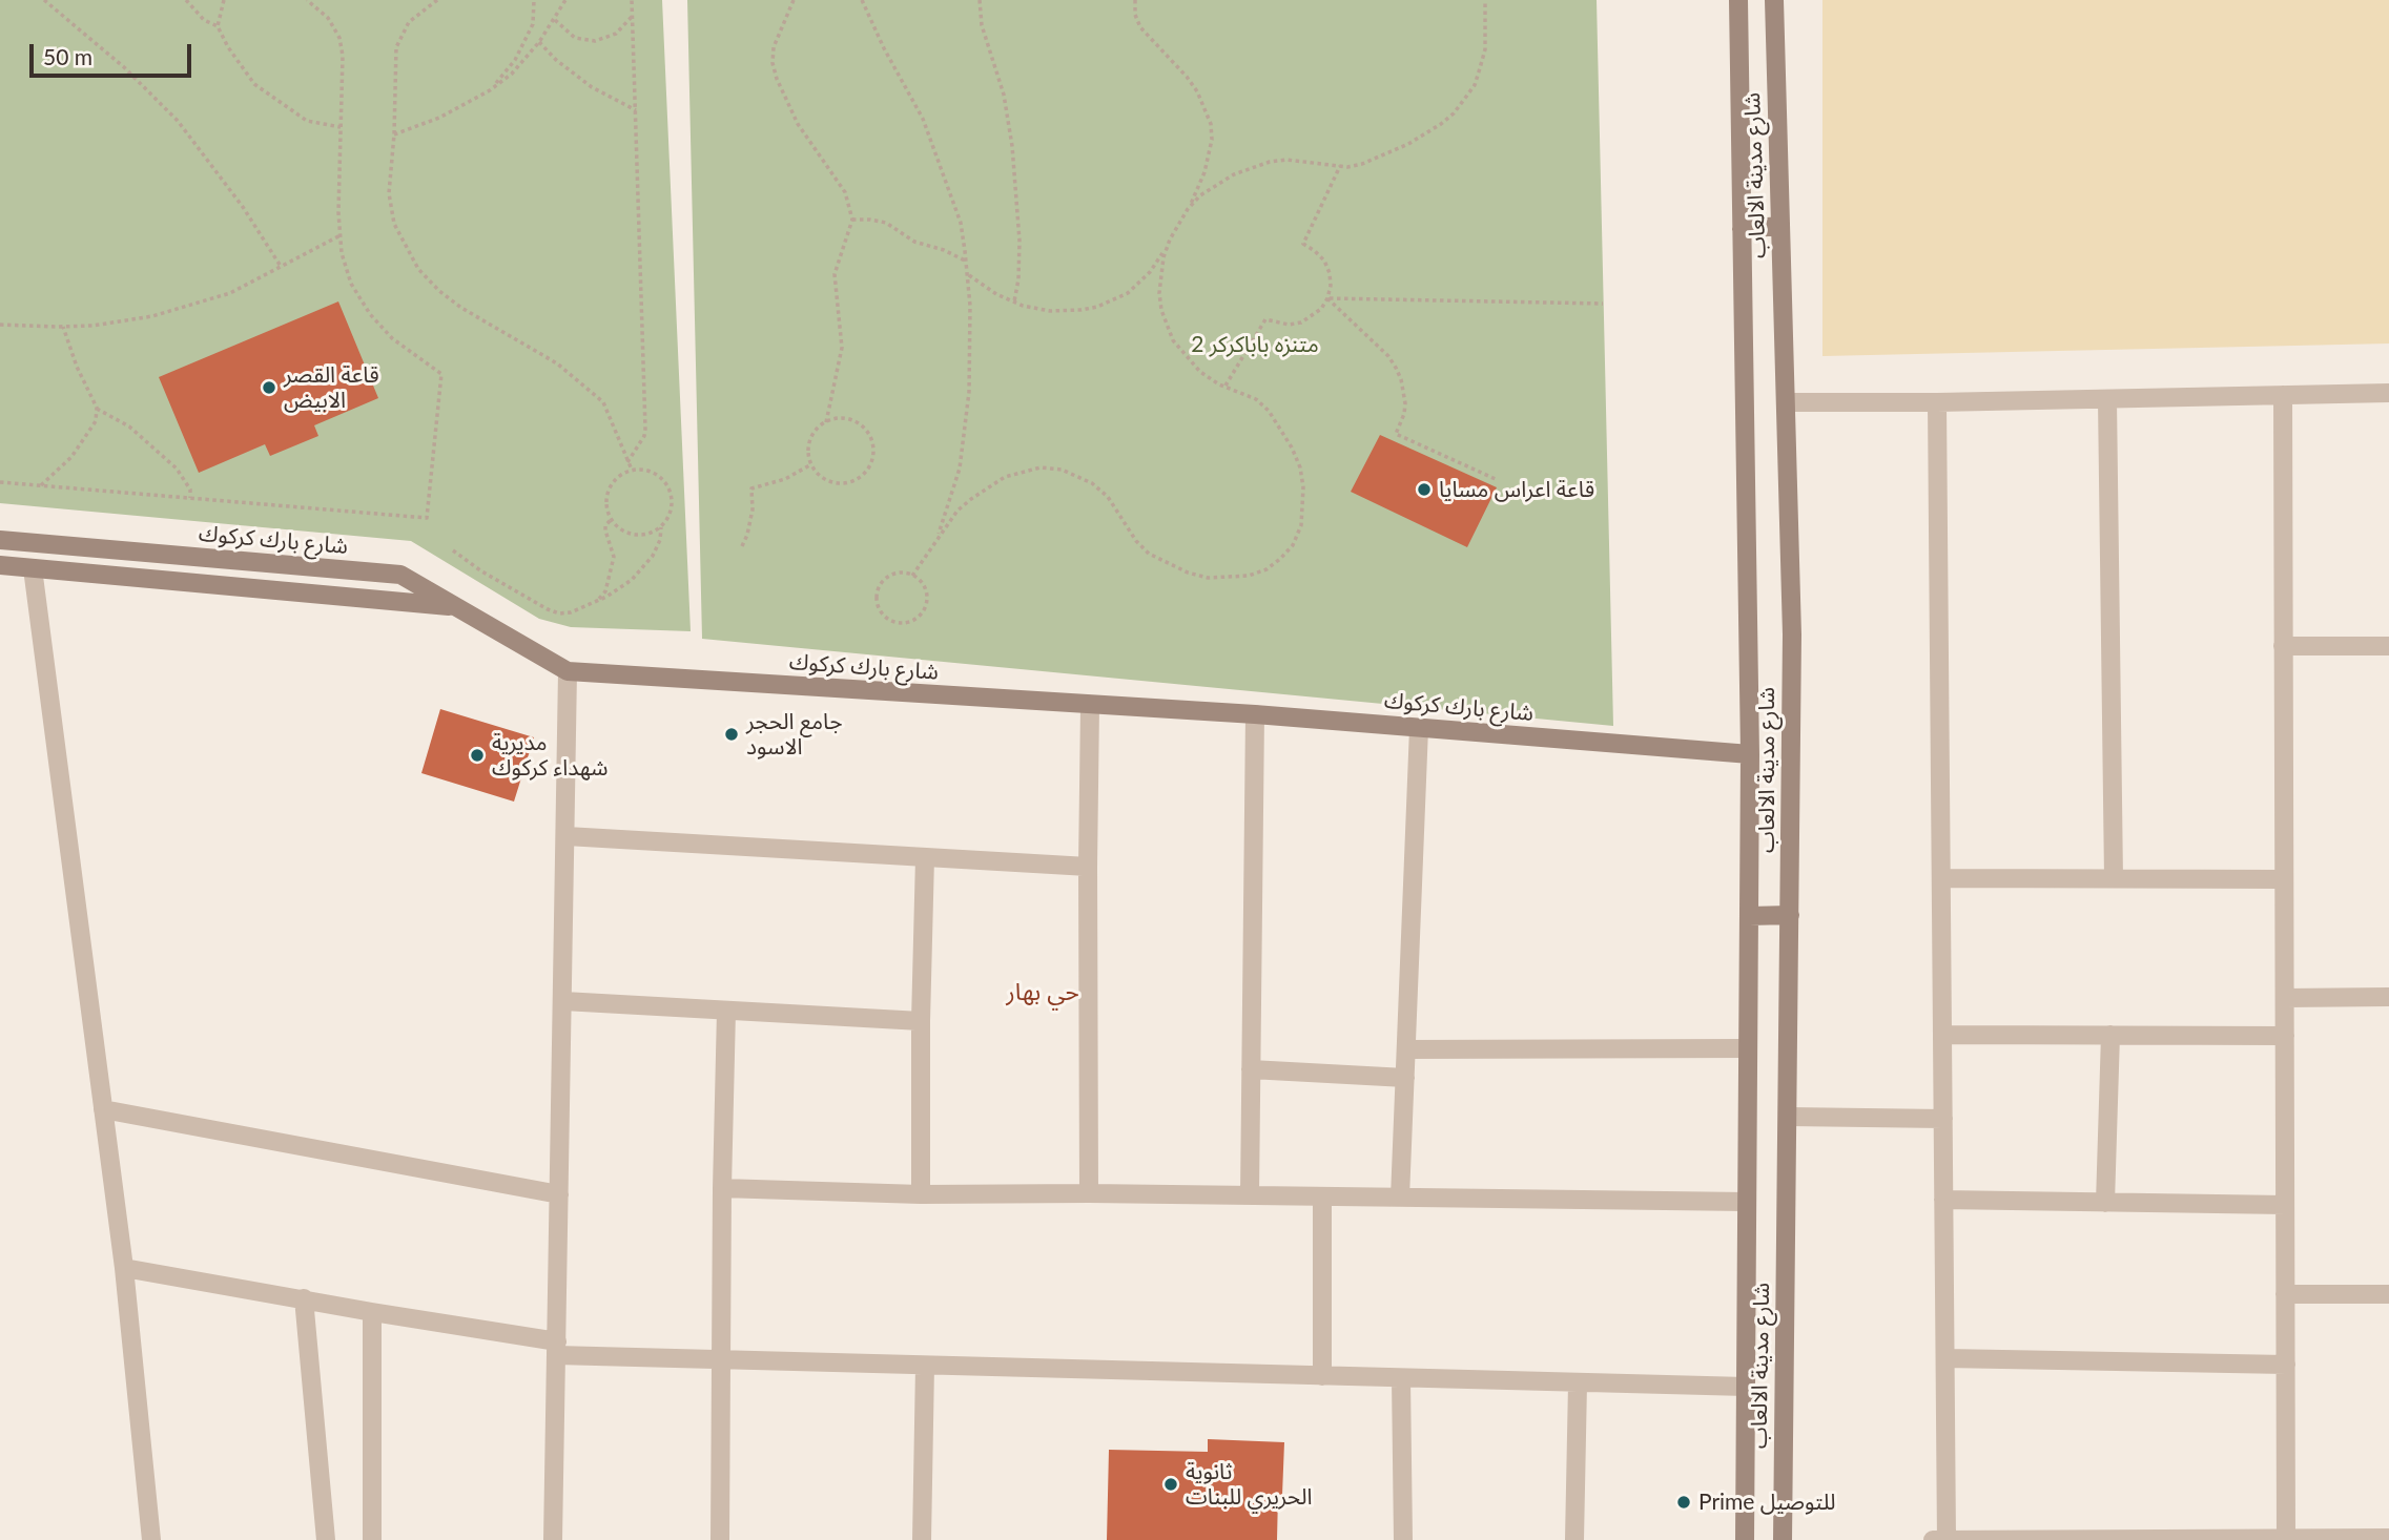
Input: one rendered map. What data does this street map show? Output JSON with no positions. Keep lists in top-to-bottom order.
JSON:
{
  "streets": {
    "main road": ["شارع مدينة الالعاب", "شارع بارك كركوك"]
  },
  "crossings": [
    ["شارع مدينة الالعاب", "شارع بارك كركوك"]
  ],
  "districts": ["حي بهار"],
  "parks": ["متنزه باباكركر 2"],
  "places": [
    "قاعة القصر الابيض",
    "قاعة اعراس مسايا",
    "جامع الحجر الاسود",
    "مديرية شهداء كركوك",
    "ثانوية الحريري للبنات",
    "Prime للتوصيل"
  ],
  "scale_bar": "50 m"
}
